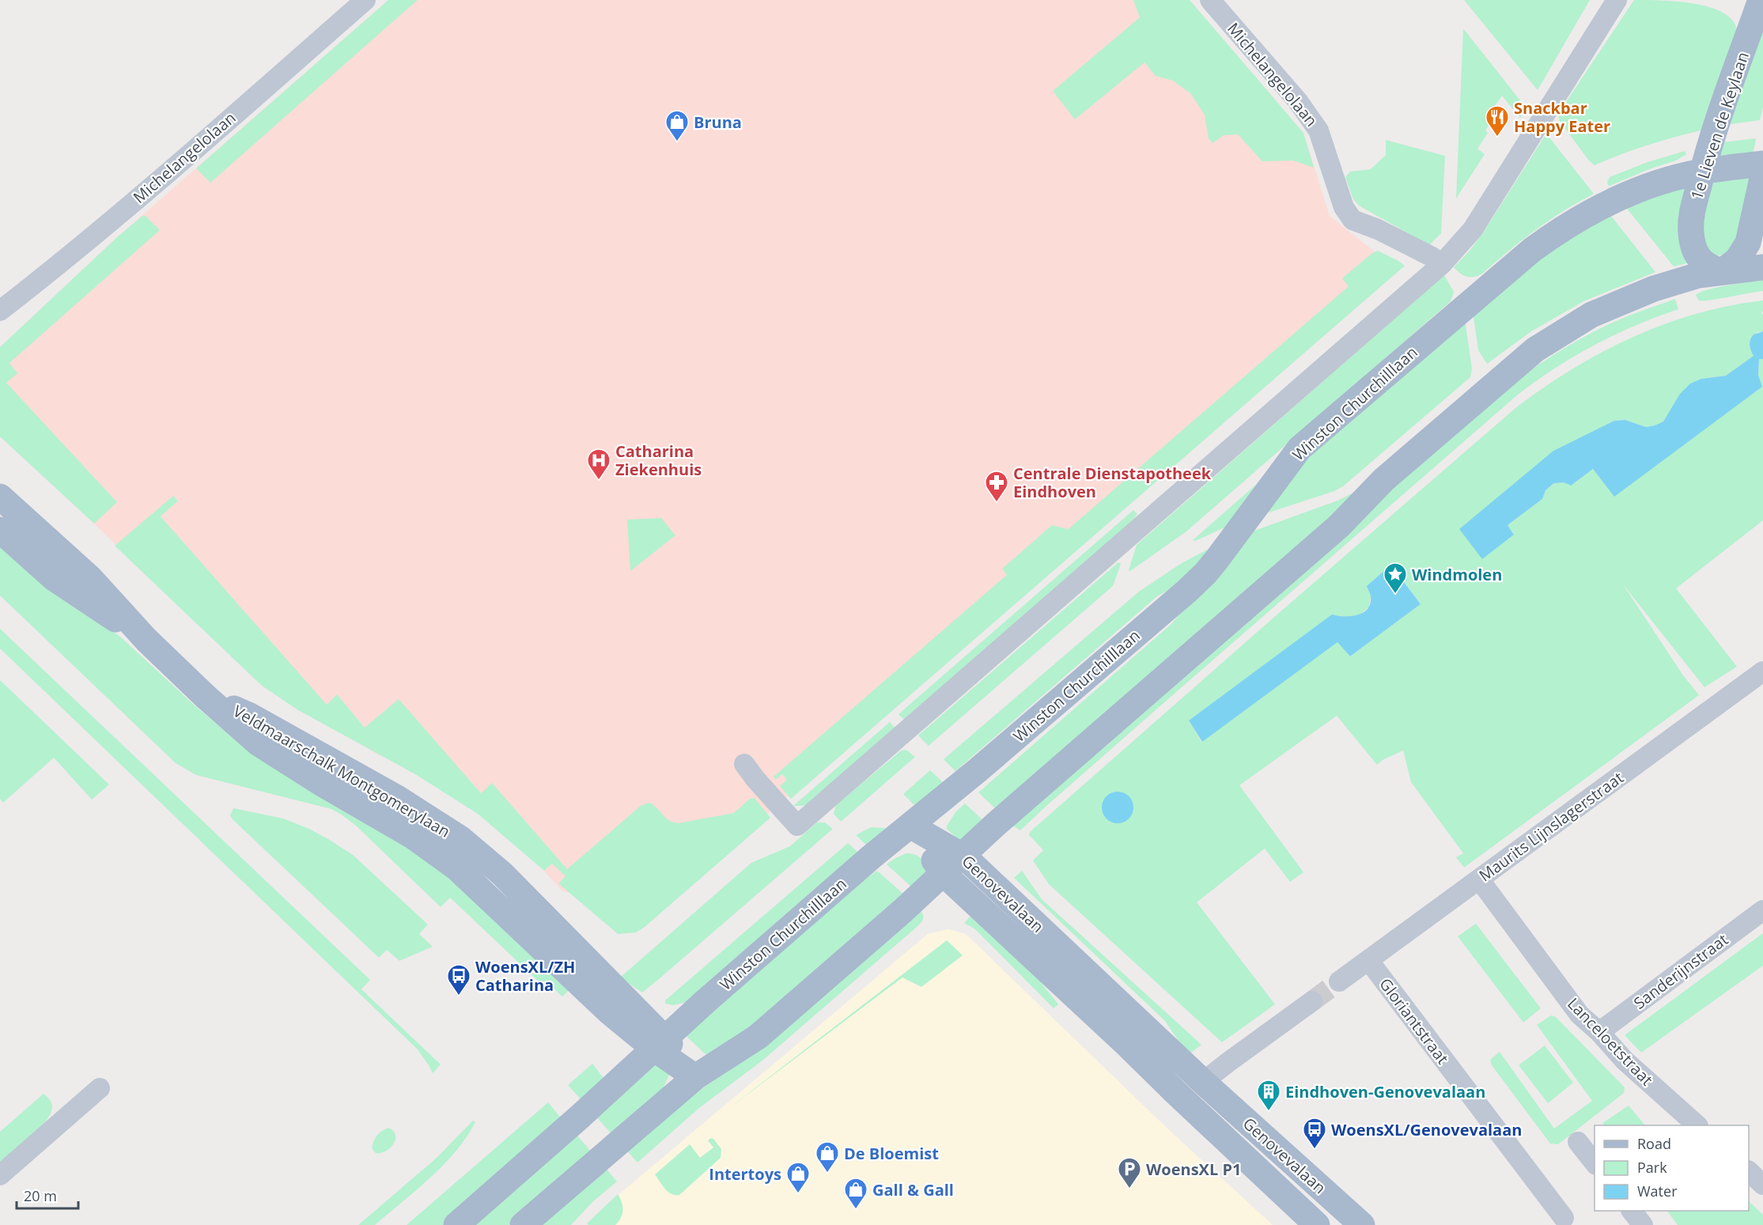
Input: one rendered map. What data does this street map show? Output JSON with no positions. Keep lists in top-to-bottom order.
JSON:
{
  "streets": {
    "main road": [
      "1e Lieven de Keylaan",
      "Winston Churchilllaan",
      "Veldmaarschalk Montgomerylaan",
      "Genovevalaan"
    ],
    "street": [
      "Michelangelolaan",
      "Maurits Lijnslagerstraat",
      "Sanderijnstraat",
      "Gloriantstraat",
      "Lanceloetstraat"
    ]
  },
  "crossings": [
    ["1e Lieven de Keylaan", "Winston Churchilllaan"],
    ["Winston Churchilllaan", "Veldmaarschalk Montgomerylaan"],
    ["Winston Churchilllaan", "Genovevalaan"],
    ["Maurits Lijnslagerstraat", "Gloriantstraat"],
    ["Maurits Lijnslagerstraat", "Lanceloetstraat"],
    ["Sanderijnstraat", "Lanceloetstraat"]
  ],
  "places": {
    "restaurant": ["Snackbar Happy Eater"],
    "shop": [
      "Bruna",
      "De Bloemist",
      "Intertoys",
      "Gall & Gall"
    ],
    "hospital": ["Catharina Ziekenhuis"],
    "pharmacy": ["Centrale Dienstapotheek Eindhoven"],
    "place": ["Windmolen"],
    "bus stop": ["WoensXL/ZH Catharina", "WoensXL/Genovevalaan"],
    "building": ["Eindhoven-Genovevalaan"],
    "parking": ["WoensXL P1"]
  },
  "legend": ["Road", "Park", "Water"],
  "scale_bar": "20 m"
}
